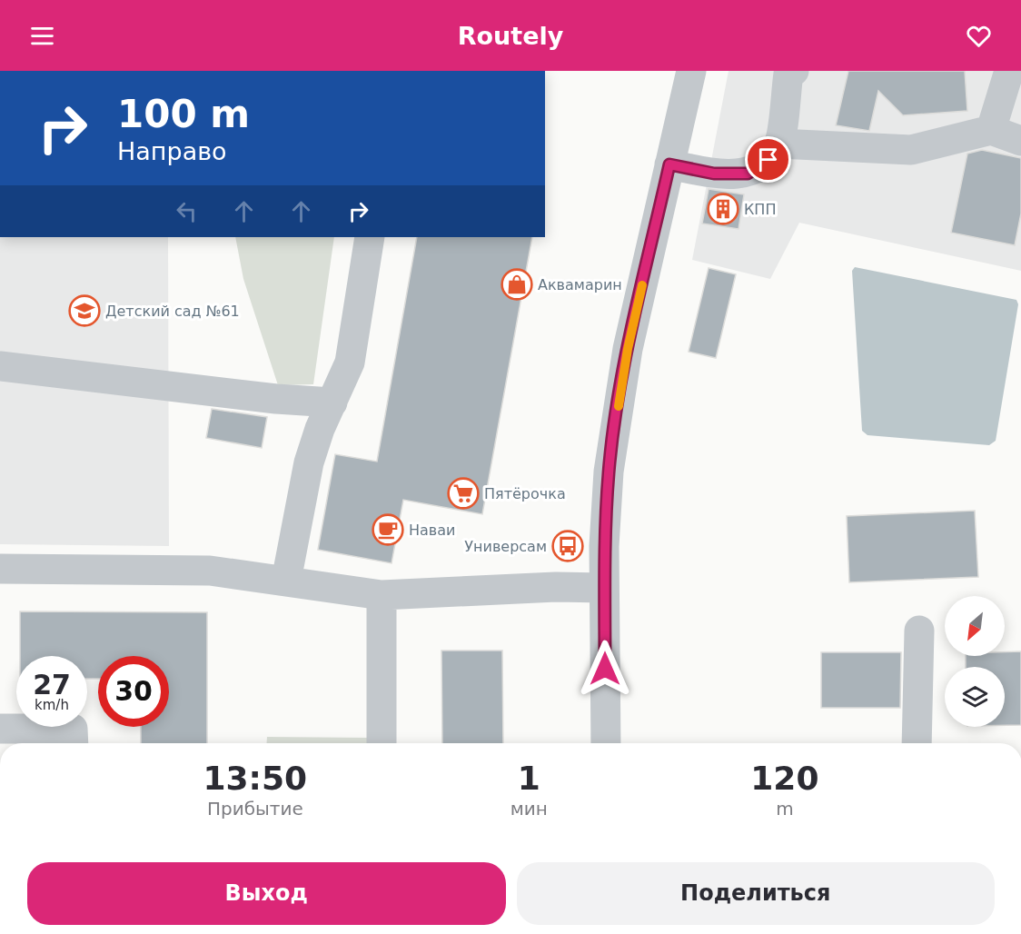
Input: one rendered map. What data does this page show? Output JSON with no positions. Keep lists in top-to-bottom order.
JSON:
{
  "places": {
    "building": ["КПП"],
    "shop": ["Аквамарин"],
    "school or university": ["Детский сад №61"],
    "supermarket": ["Пятёрочка"],
    "cafe": ["Наваи"],
    "bus stop": ["Универсам"]
  },
  "north": "bottom left",
  "page": {
    "header": "Routely",
    "turn": ["100 m", "Направо"],
    "speed": "27 km/h",
    "limit": "30",
    "eta": [
      "13:50",
      "Прибытие",
      "1",
      "мин",
      "120",
      "m"
    ],
    "buttons": ["Выход", "Поделиться"]
  }
}
